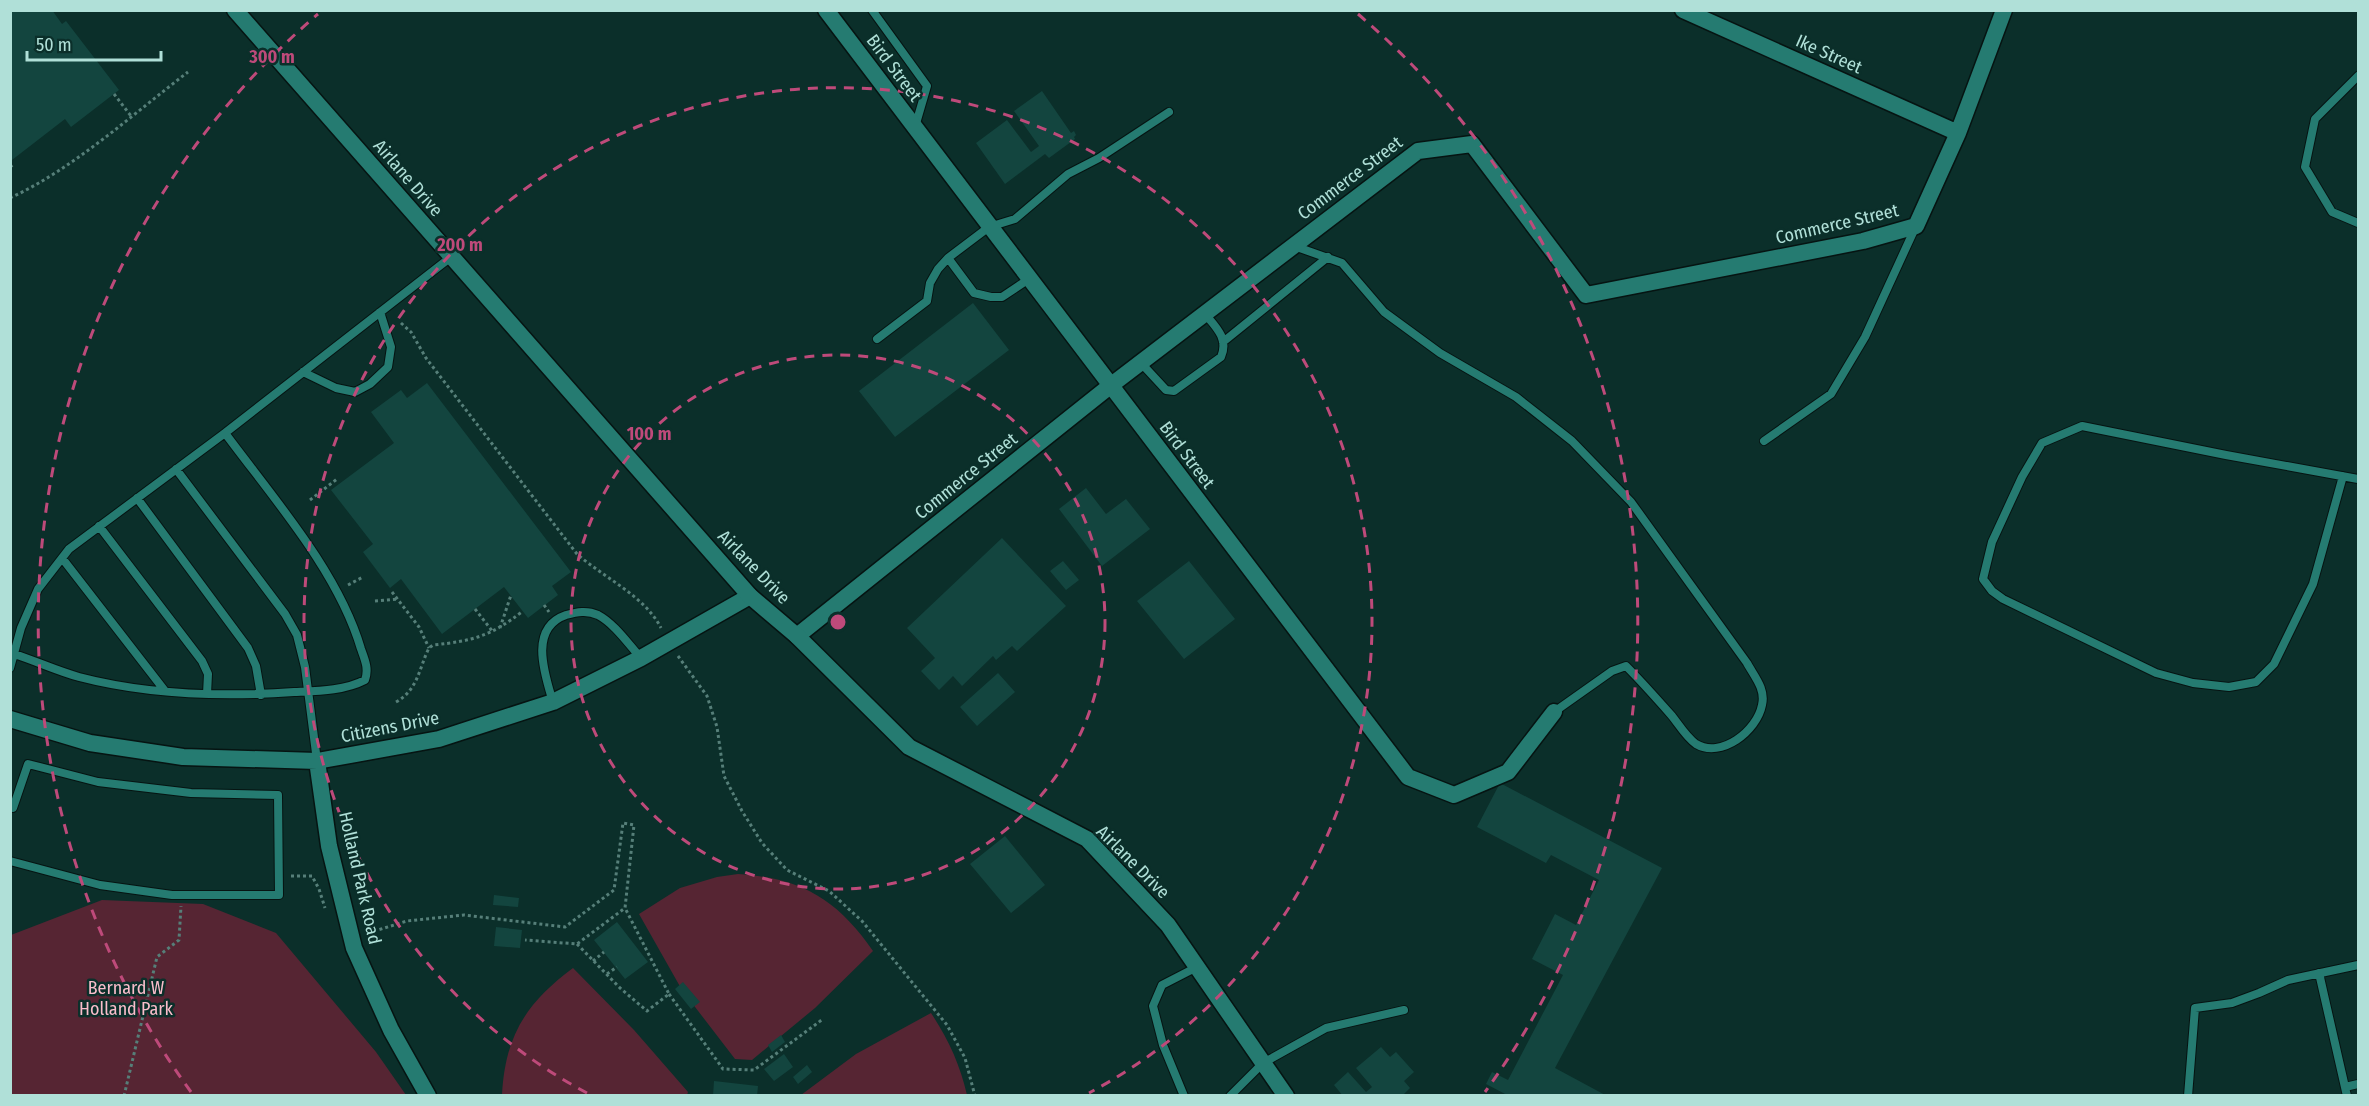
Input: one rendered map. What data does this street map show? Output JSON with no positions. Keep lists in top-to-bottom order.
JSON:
{
  "streets": {
    "street": [
      "Ike Street",
      "Bird Street",
      "Airlane Drive",
      "Commerce Street",
      "Citizens Drive",
      "Holland Park Road"
    ]
  },
  "crossings": [
    ["Ike Street", "Commerce Street"],
    ["Bird Street", "Commerce Street"],
    ["Airlane Drive", "Commerce Street"],
    ["Airlane Drive", "Citizens Drive"],
    ["Citizens Drive", "Holland Park Road"]
  ],
  "parks": ["Bernard W Holland Park"],
  "scale_bar": "50 m",
  "rings": ["300 m", "200 m", "100 m"]
}
